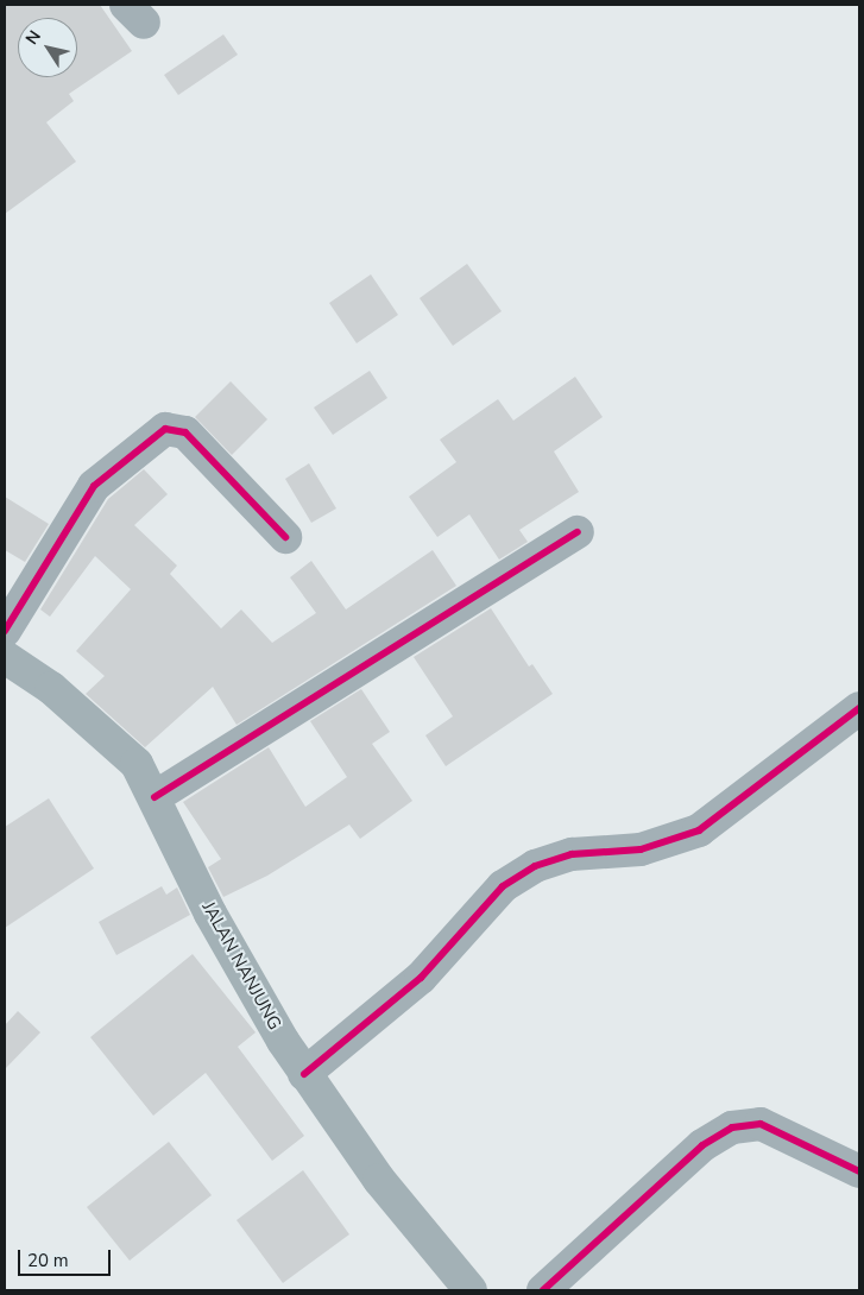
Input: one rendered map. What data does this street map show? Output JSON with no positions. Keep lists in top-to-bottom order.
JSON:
{
  "streets": {
    "main road": ["JALAN NANJUNG"]
  },
  "scale_bar": "20 m",
  "north": "top left"
}
